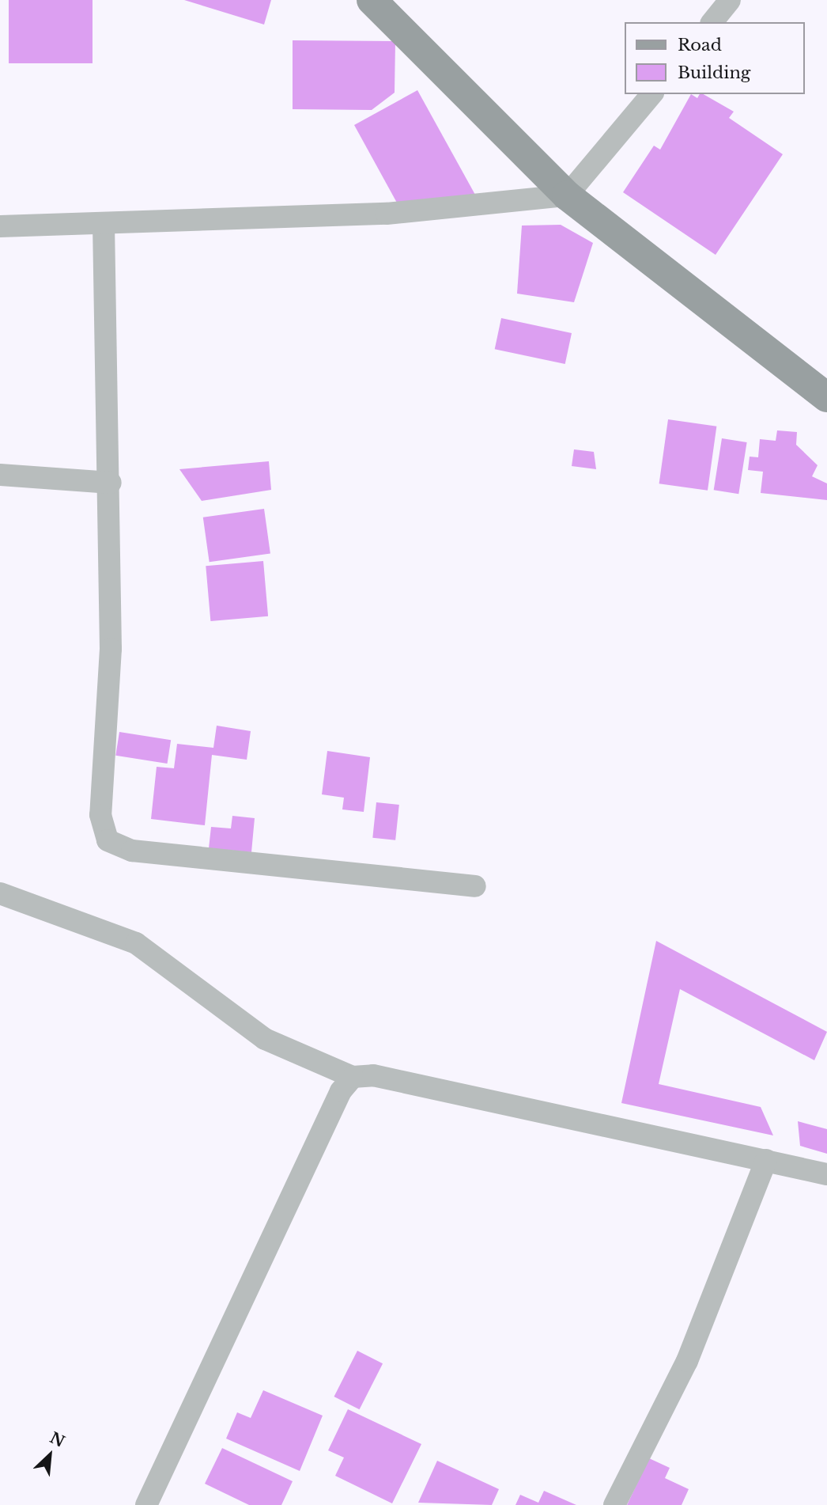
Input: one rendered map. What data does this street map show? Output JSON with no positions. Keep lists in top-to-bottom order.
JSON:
{
  "legend": ["Road", "Building"],
  "north": "top right"
}
